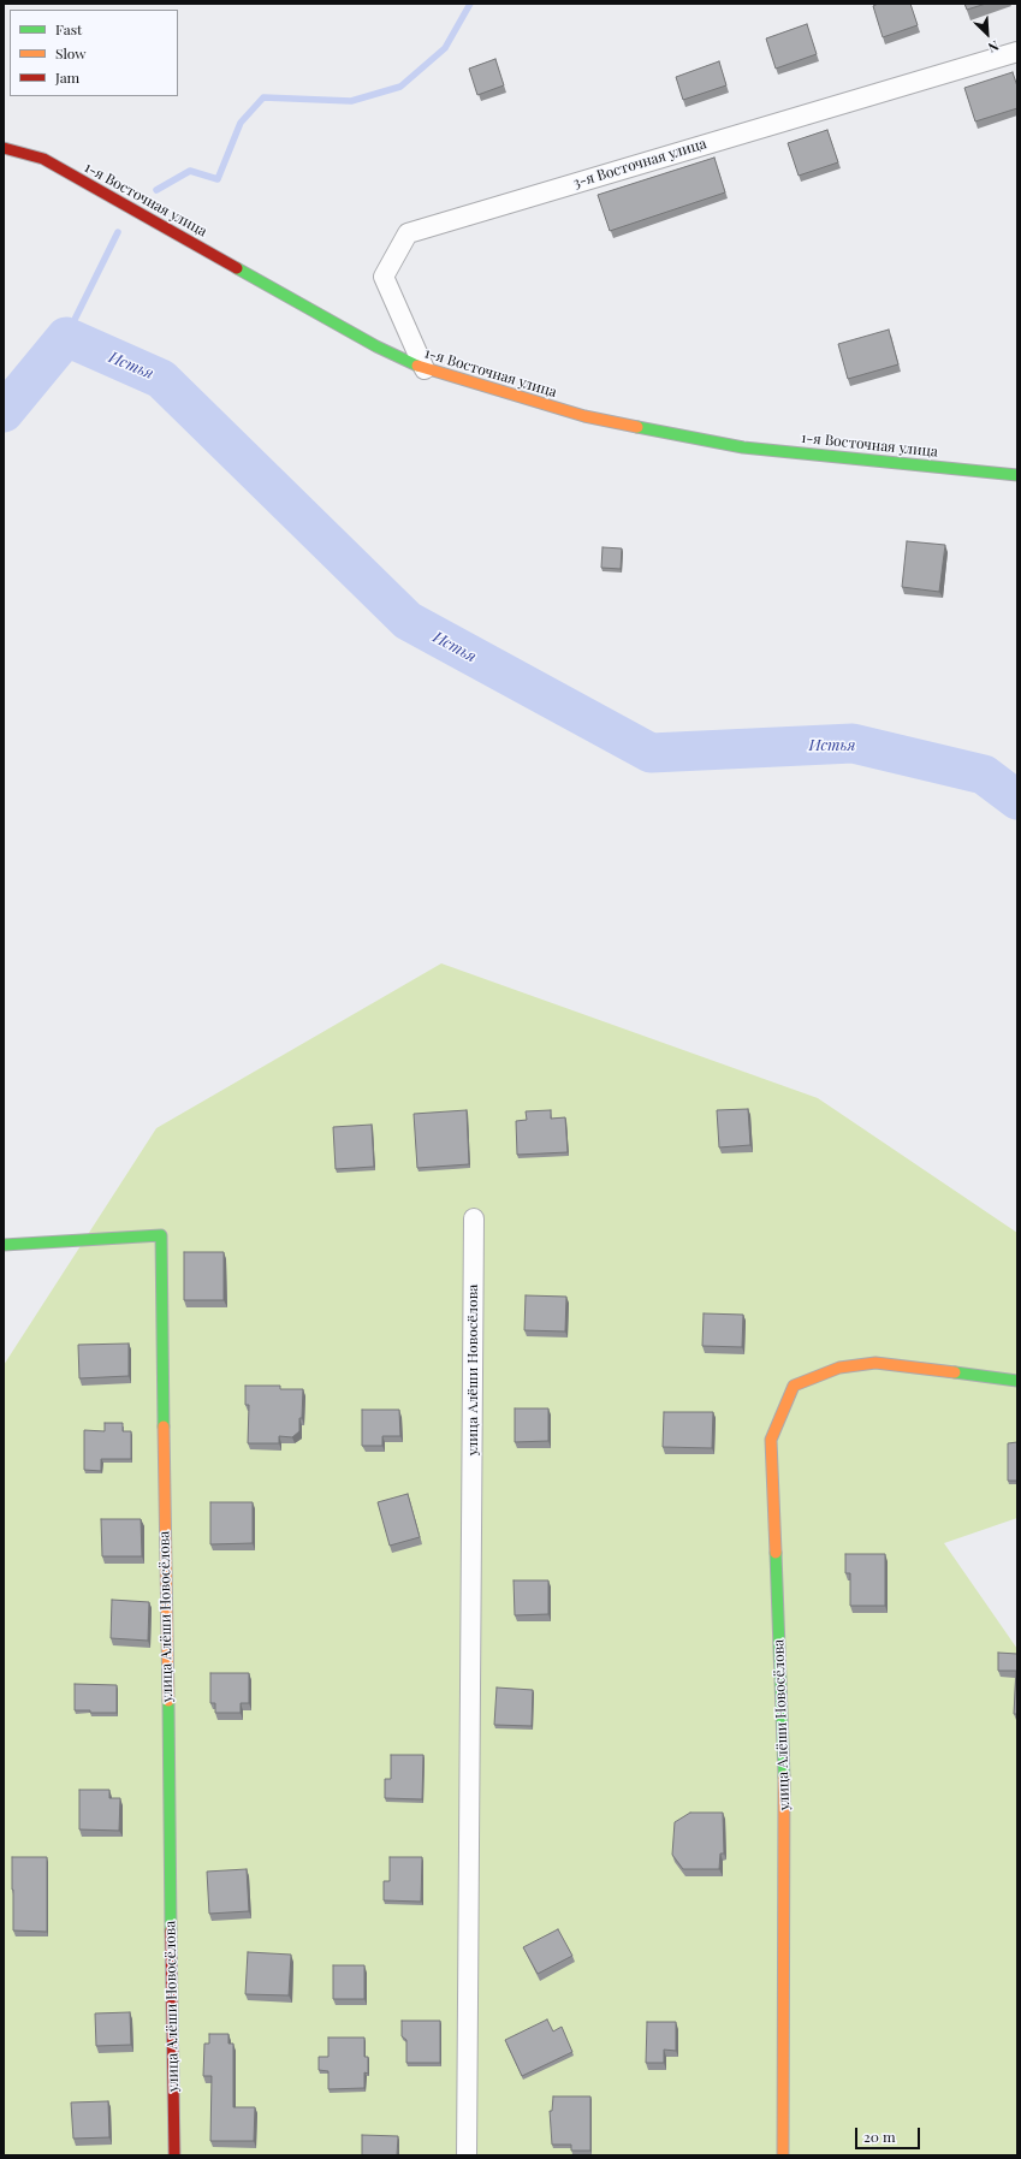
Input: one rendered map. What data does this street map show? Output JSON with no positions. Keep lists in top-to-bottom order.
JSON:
{
  "streets": {
    "street": ["3-я Восточная улица", "1-я Восточная улица", "улица Алёши Новосёлова"]
  },
  "crossings": [
    ["3-я Восточная улица", "1-я Восточная улица"]
  ],
  "water": ["Истья"],
  "legend": ["Fast", "Slow", "Jam"],
  "scale_bar": "20 m",
  "north": "bottom right"
}
